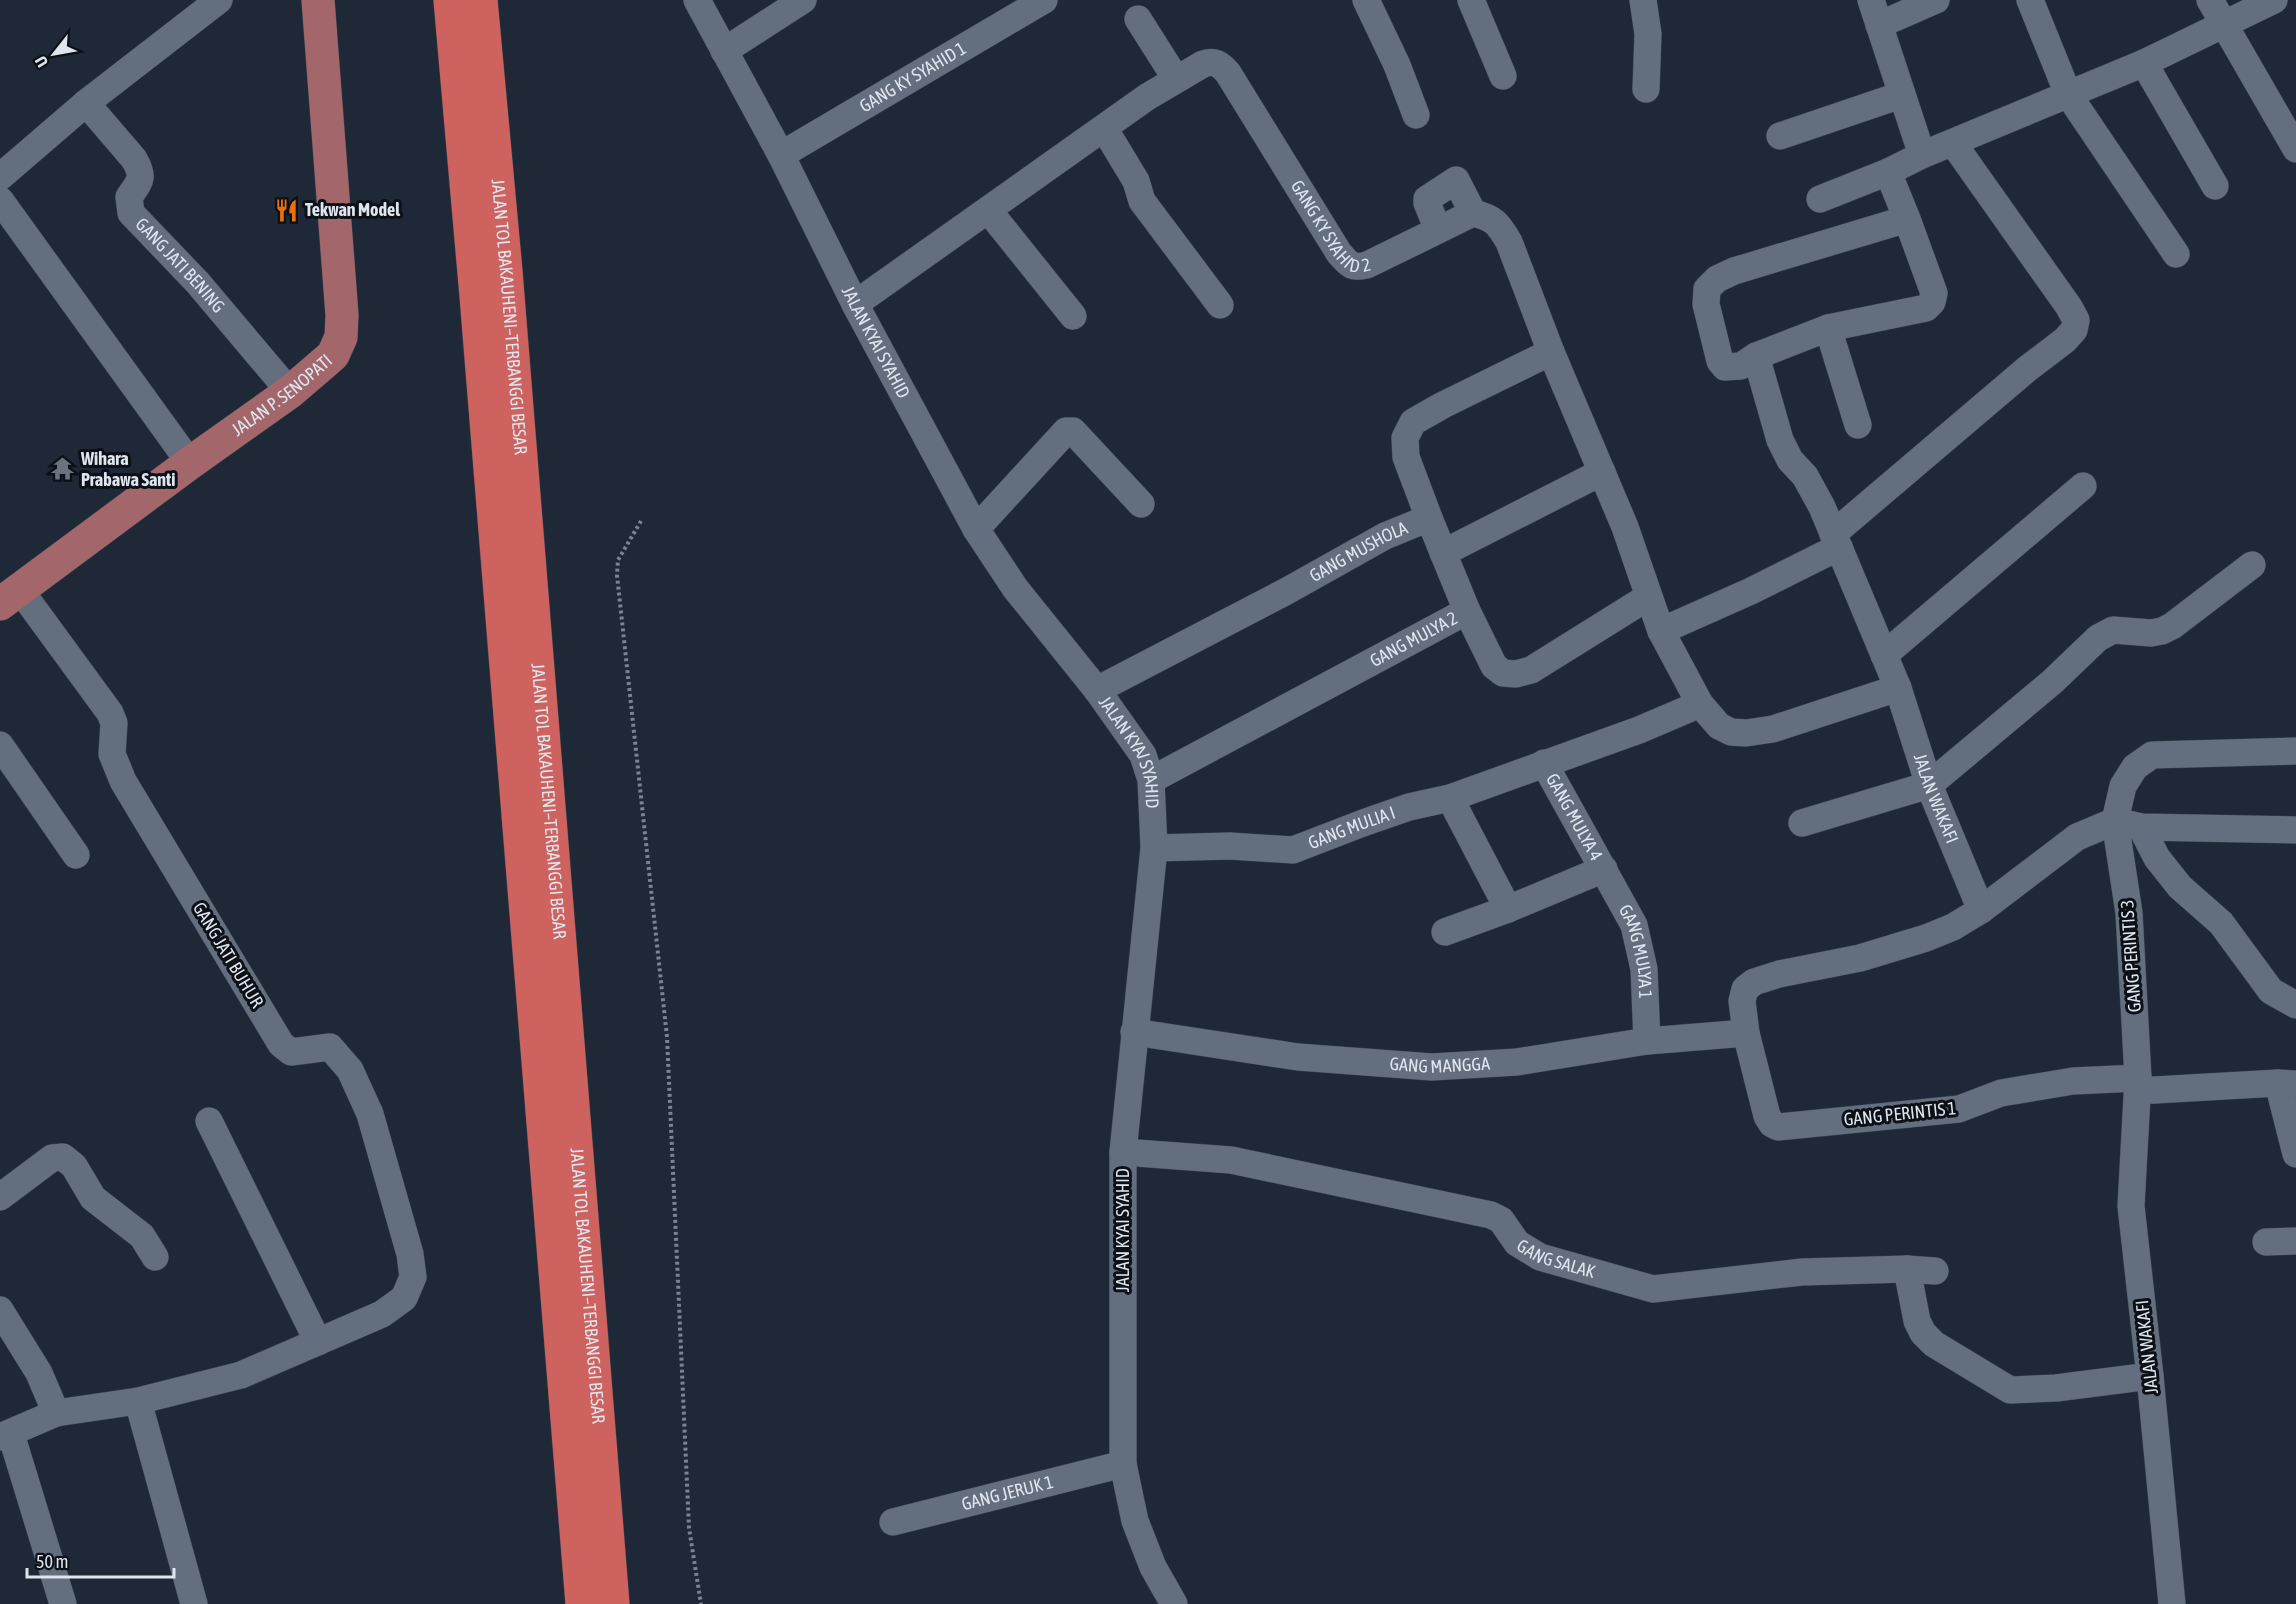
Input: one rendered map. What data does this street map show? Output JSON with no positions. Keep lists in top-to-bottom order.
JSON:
{
  "streets": {
    "highway": ["JALAN TOL BAKAUHENI–TERBANGGI BESAR"],
    "main road": ["JALAN P. SENOPATI"],
    "street": [
      "GANG KY SYAHID 1",
      "GANG KY SYAHID 2",
      "GANG JATI BENING",
      "JALAN KYAI SYAHID",
      "GANG MUSHOLA",
      "GANG MULYA 2",
      "JALAN WAKAFI",
      "GANG MULYA 4",
      "GANG MULIA I",
      "GANG MULYA 1",
      "GANG JATI BUHUR",
      "GANG PERINTIS 3",
      "GANG MANGGA",
      "GANG PERINTIS 1",
      "GANG SALAK",
      "GANG JERUK 1"
    ]
  },
  "crossings": [
    ["GANG KY SYAHID 1", "JALAN KYAI SYAHID"],
    ["GANG KY SYAHID 2", "JALAN KYAI SYAHID"],
    ["GANG JATI BENING", "JALAN P. SENOPATI"],
    ["JALAN KYAI SYAHID", "GANG MUSHOLA"],
    ["JALAN KYAI SYAHID", "GANG MULYA 2"],
    ["JALAN KYAI SYAHID", "GANG MULIA I"],
    ["JALAN KYAI SYAHID", "GANG MANGGA"],
    ["JALAN KYAI SYAHID", "GANG SALAK"],
    ["JALAN KYAI SYAHID", "GANG JERUK 1"],
    ["JALAN P. SENOPATI", "GANG JATI BUHUR"],
    ["GANG MUSHOLA", "GANG MULYA 2"],
    ["JALAN WAKAFI", "GANG PERINTIS 3"],
    ["JALAN WAKAFI", "GANG PERINTIS 1"],
    ["GANG MULYA 4", "GANG MULIA I"],
    ["GANG MULYA 4", "GANG MULYA 1"],
    ["GANG MULYA 1", "GANG MANGGA"],
    ["GANG PERINTIS 3", "GANG PERINTIS 1"],
    ["GANG MANGGA", "GANG PERINTIS 1"]
  ],
  "places": {
    "restaurant": ["Tekwan Model"],
    "temple": ["Wihara Prabawa Santi"]
  },
  "scale_bar": "50 m",
  "north": "bottom left"
}
